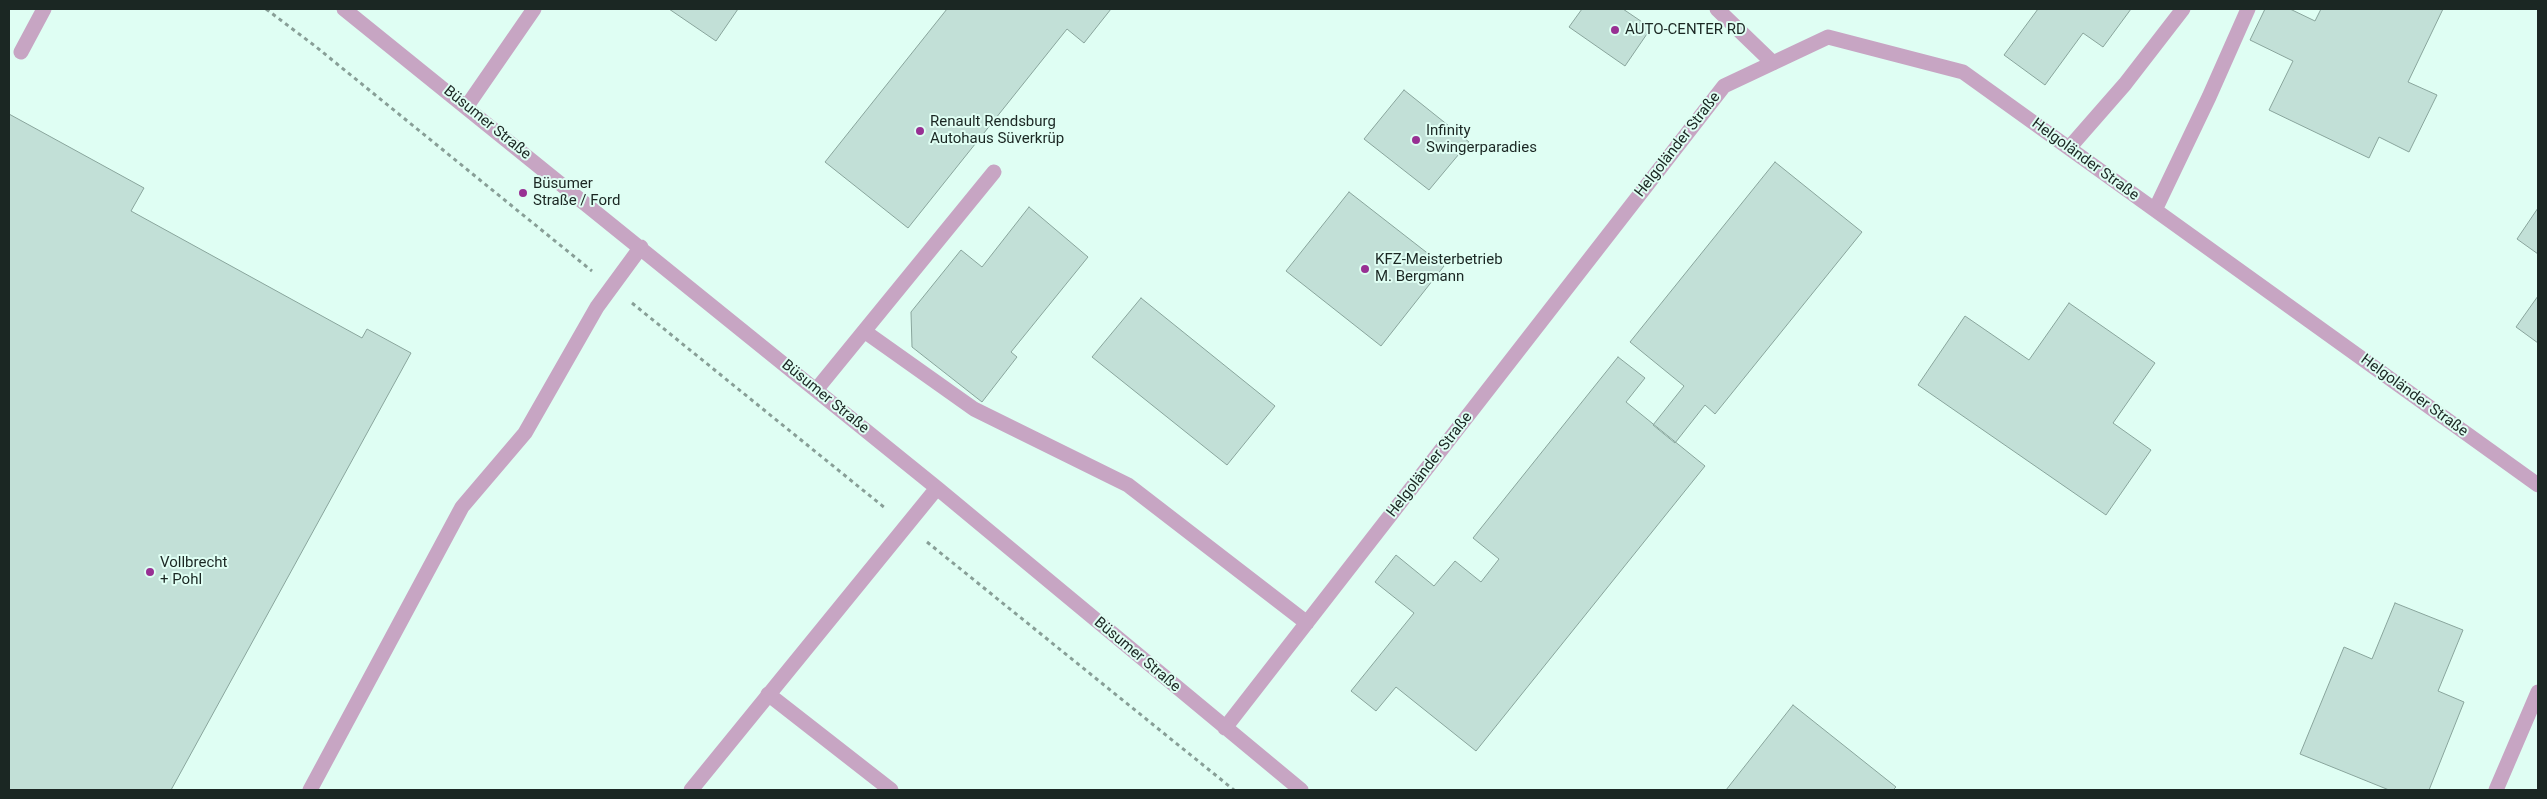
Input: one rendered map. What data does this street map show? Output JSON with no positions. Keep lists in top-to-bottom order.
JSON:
{
  "streets": {
    "street": ["Büsumer Straße", "Helgoländer Straße"]
  },
  "crossings": [
    ["Büsumer Straße", "Helgoländer Straße"]
  ],
  "places": [
    "AUTO-CENTER RD",
    "Renault Rendsburg Autohaus Süverkrüp",
    "Infinity Swingerparadies",
    "Büsumer Straße / Ford",
    "KFZ-Meisterbetrieb M. Bergmann",
    "Vollbrecht + Pohl"
  ]
}
